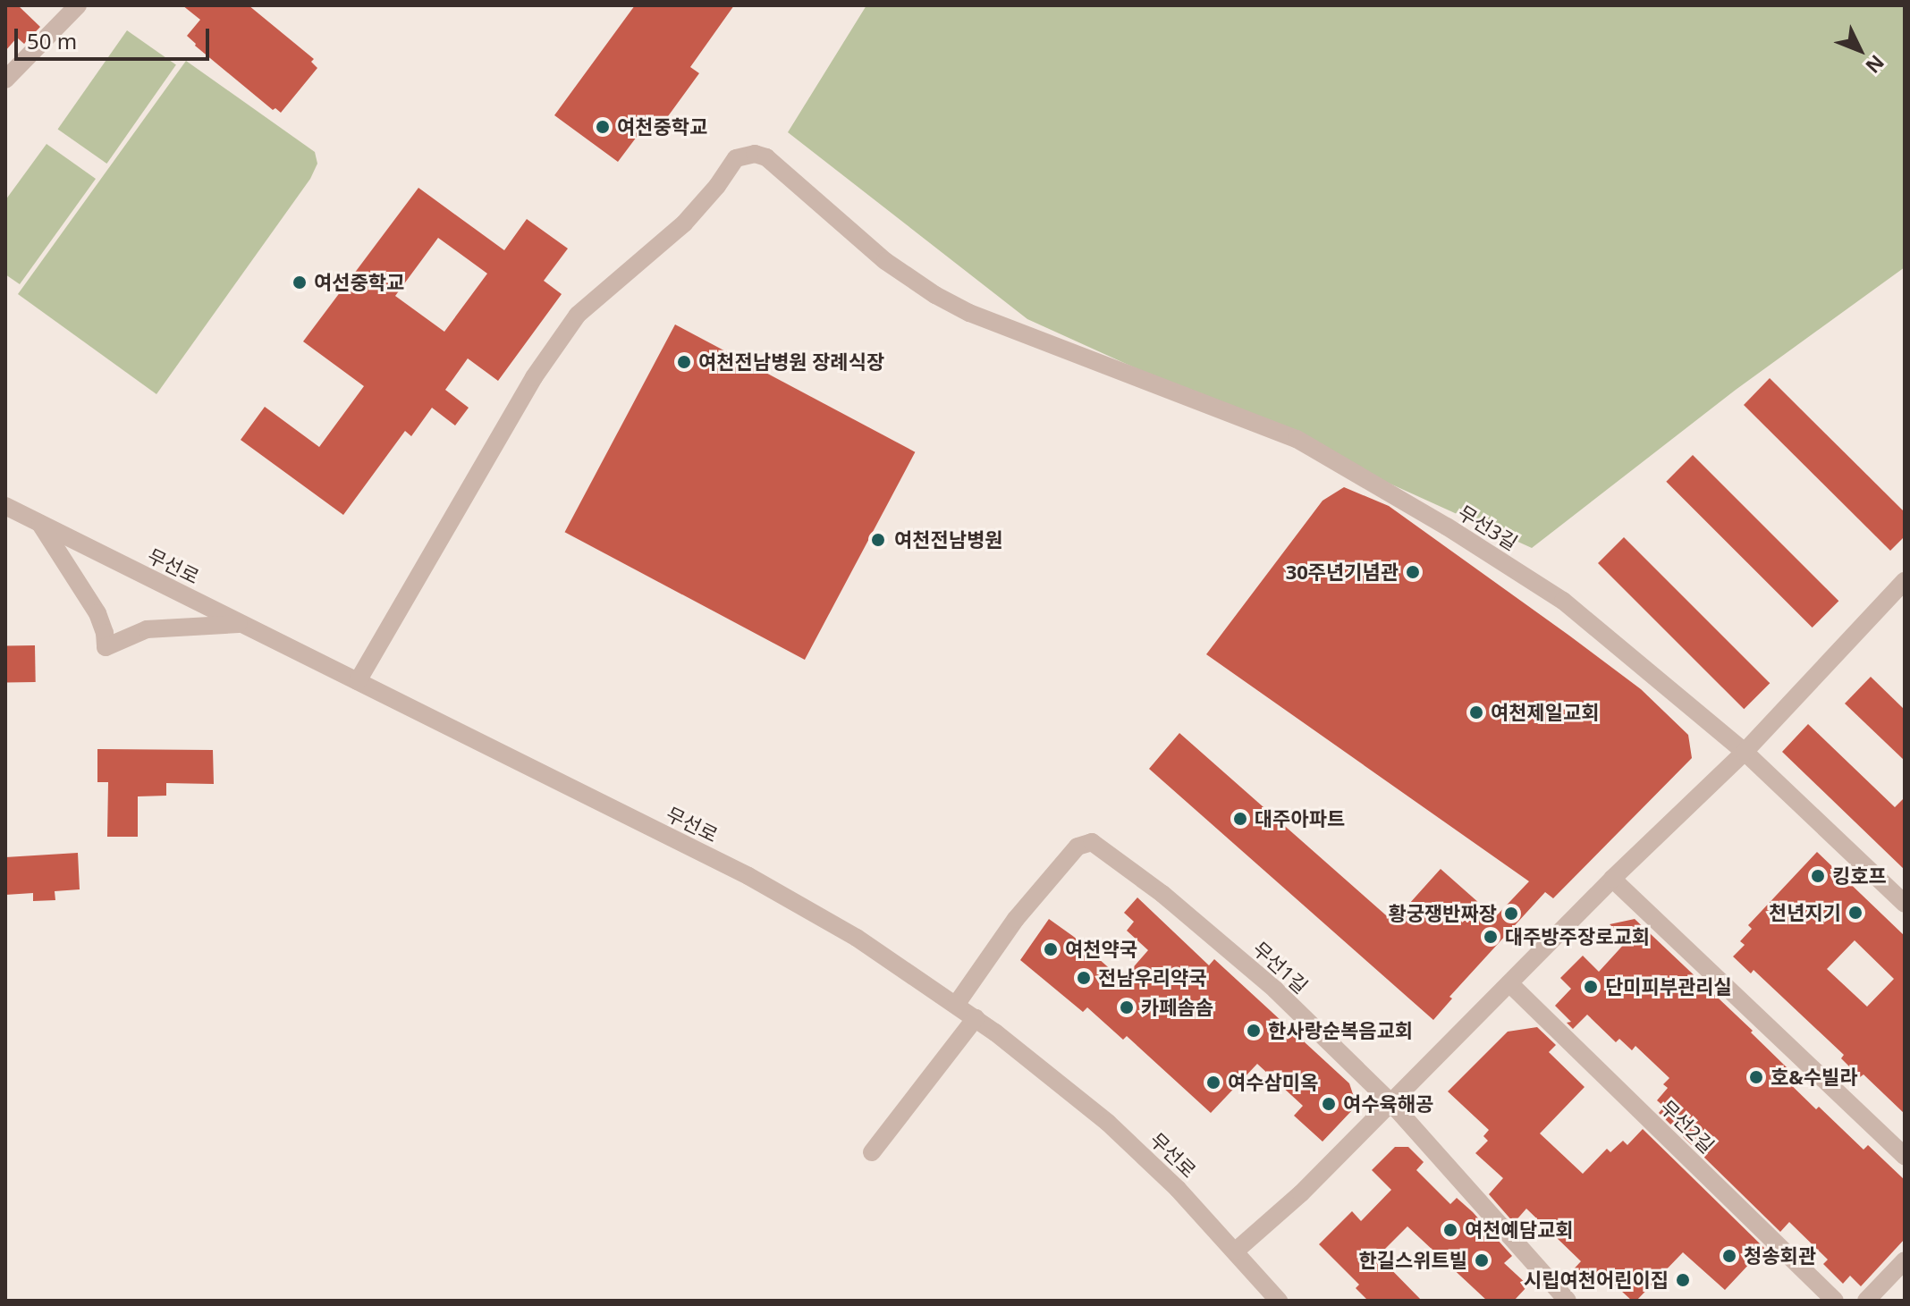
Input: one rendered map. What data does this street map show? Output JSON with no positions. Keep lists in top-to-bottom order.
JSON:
{
  "streets": {
    "street": [
      "무선3길",
      "무선로",
      "무선1길",
      "무선2길"
    ]
  },
  "crossings": [
    ["무선3길", "무선로"],
    ["무선로", "무선1길"]
  ],
  "places": [
    "여천중학교",
    "여선중학교",
    "여천전남병원 장례식장",
    "여천전남병원",
    "30주년기념관",
    "여천제일교회",
    "대주아파트",
    "킹호프",
    "천년지기",
    "황궁쟁반짜장",
    "대주방주장로교회",
    "여천약국",
    "전남우리약국",
    "단미피부관리실",
    "카페솜솜",
    "한사랑순복음교회",
    "호&수빌라",
    "여수삼미옥",
    "여수육해공",
    "여천예담교회",
    "청송회관",
    "한길스위트빌",
    "시립여천어린이집"
  ],
  "scale_bar": "50 m",
  "north": "bottom right"
}
